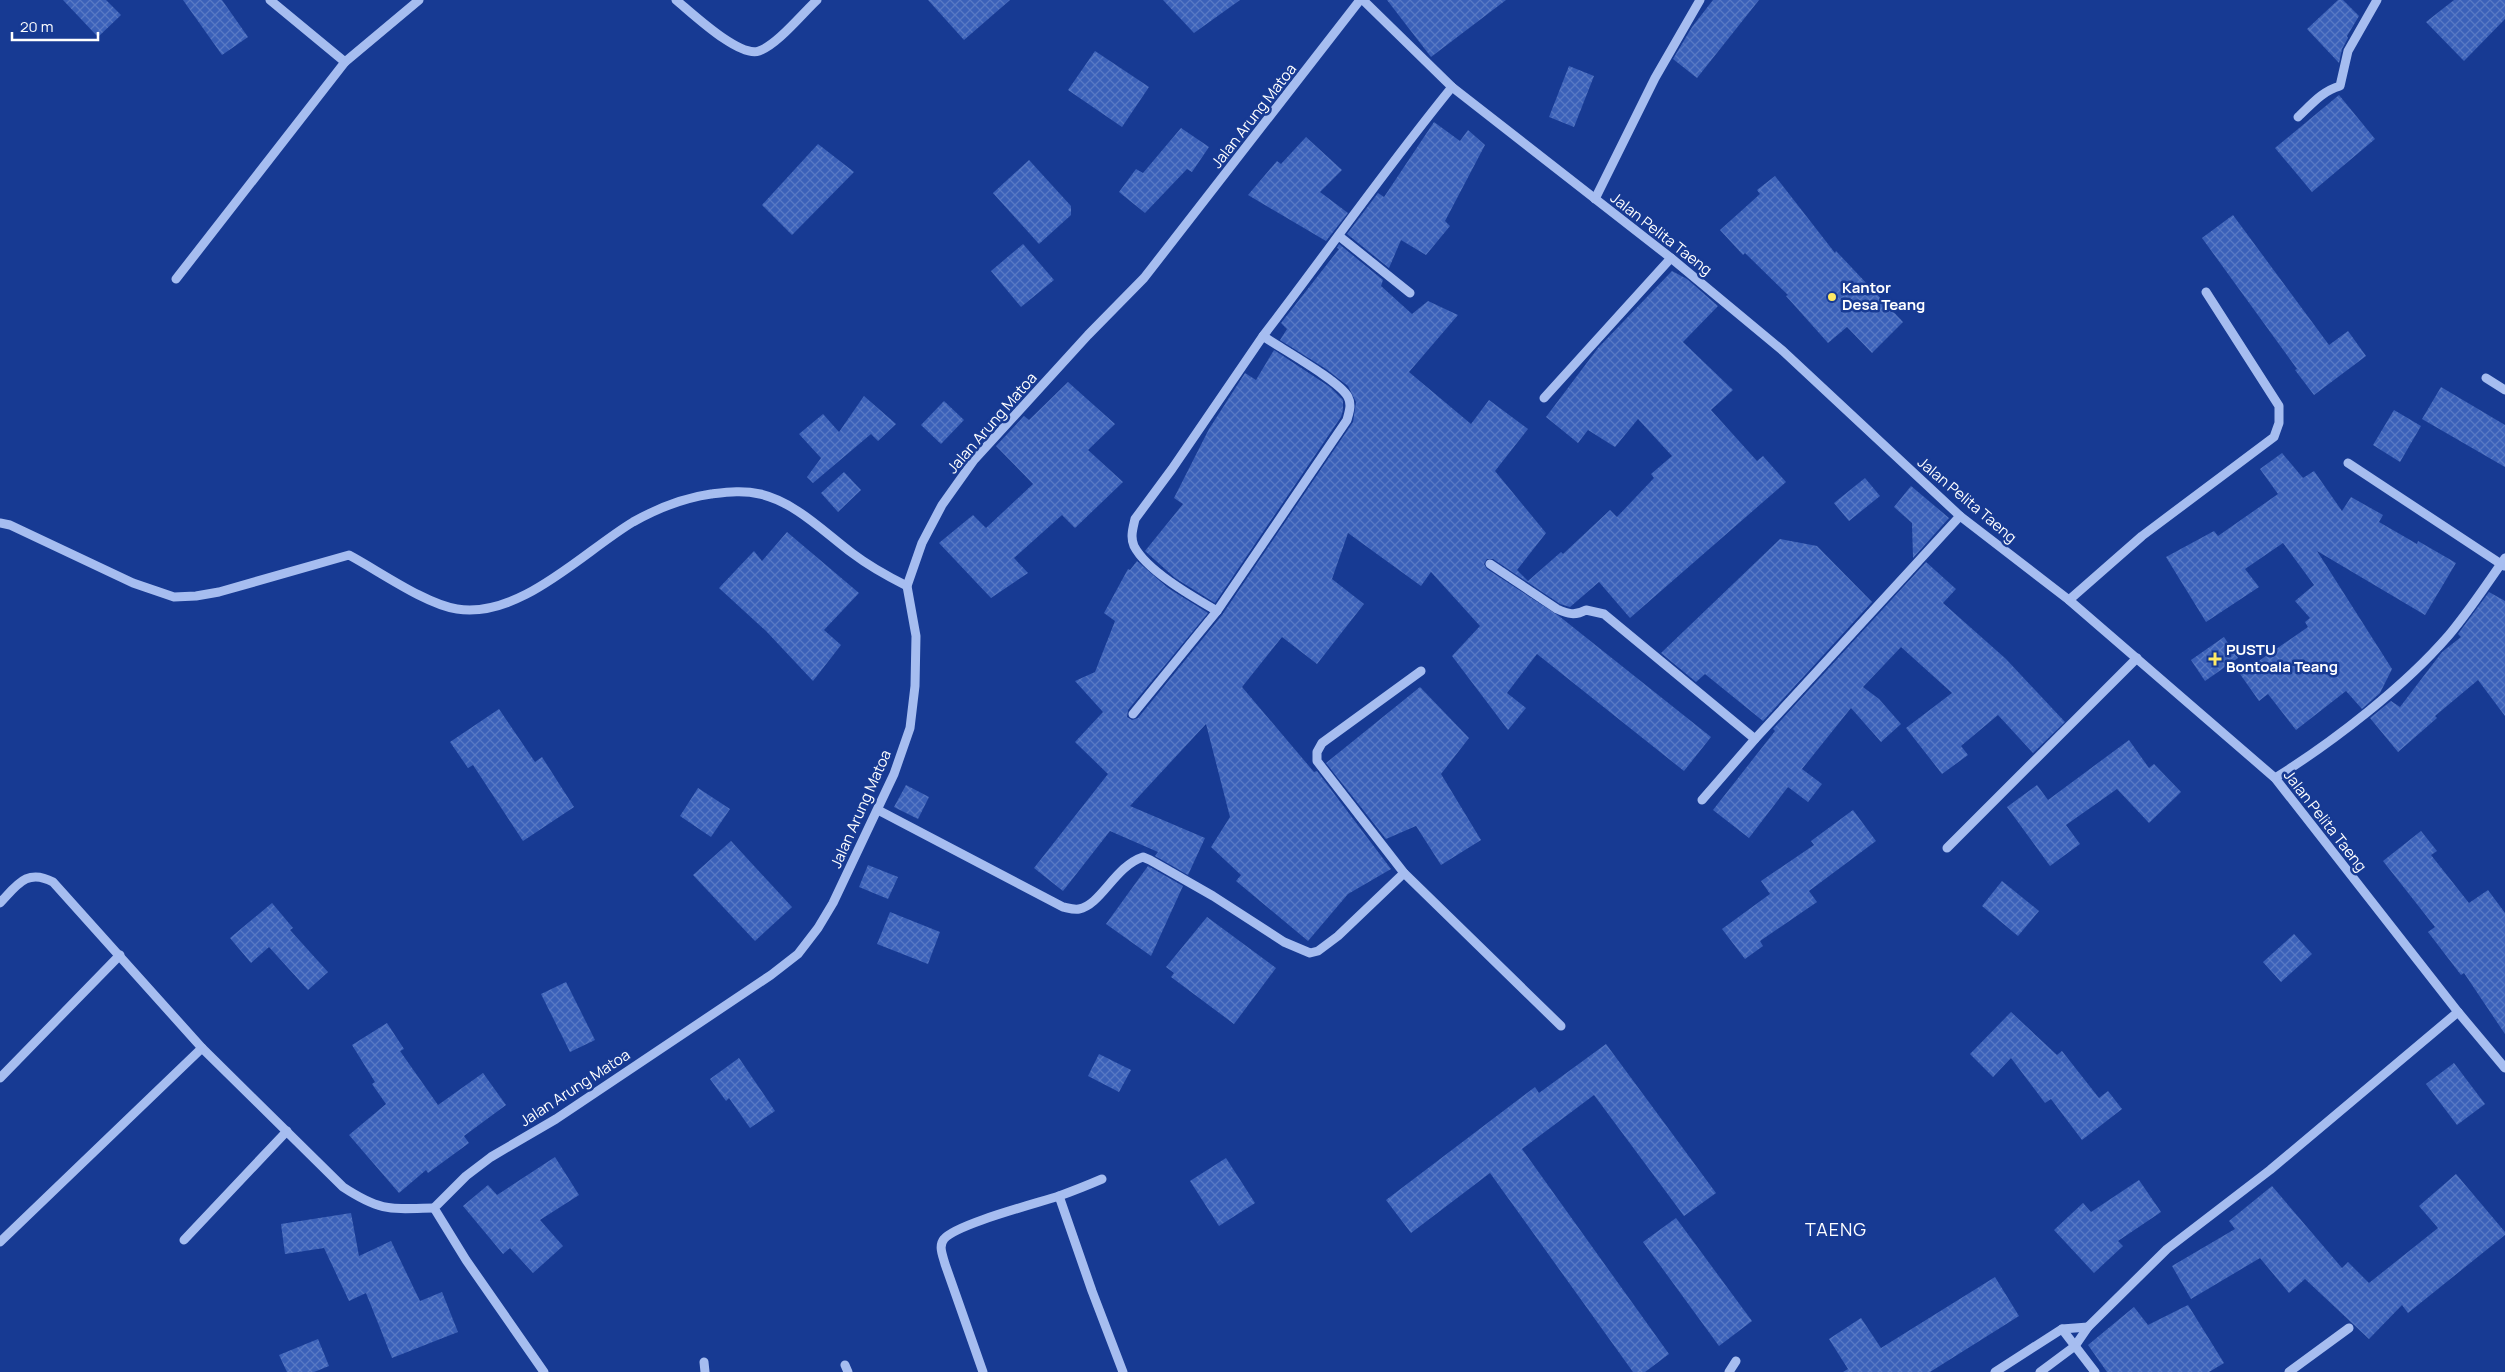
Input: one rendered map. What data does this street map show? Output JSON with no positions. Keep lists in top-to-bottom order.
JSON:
{
  "streets": {
    "street": ["Jalan Arung Matoa", "Jalan Pelita Taeng"]
  },
  "crossings": [
    ["Jalan Arung Matoa", "Jalan Pelita Taeng"]
  ],
  "districts": ["TAENG"],
  "places": {
    "other": ["Kantor Desa Teang"],
    "health": ["PUSTU Bontoala Teang"]
  },
  "scale_bar": "20 m"
}
